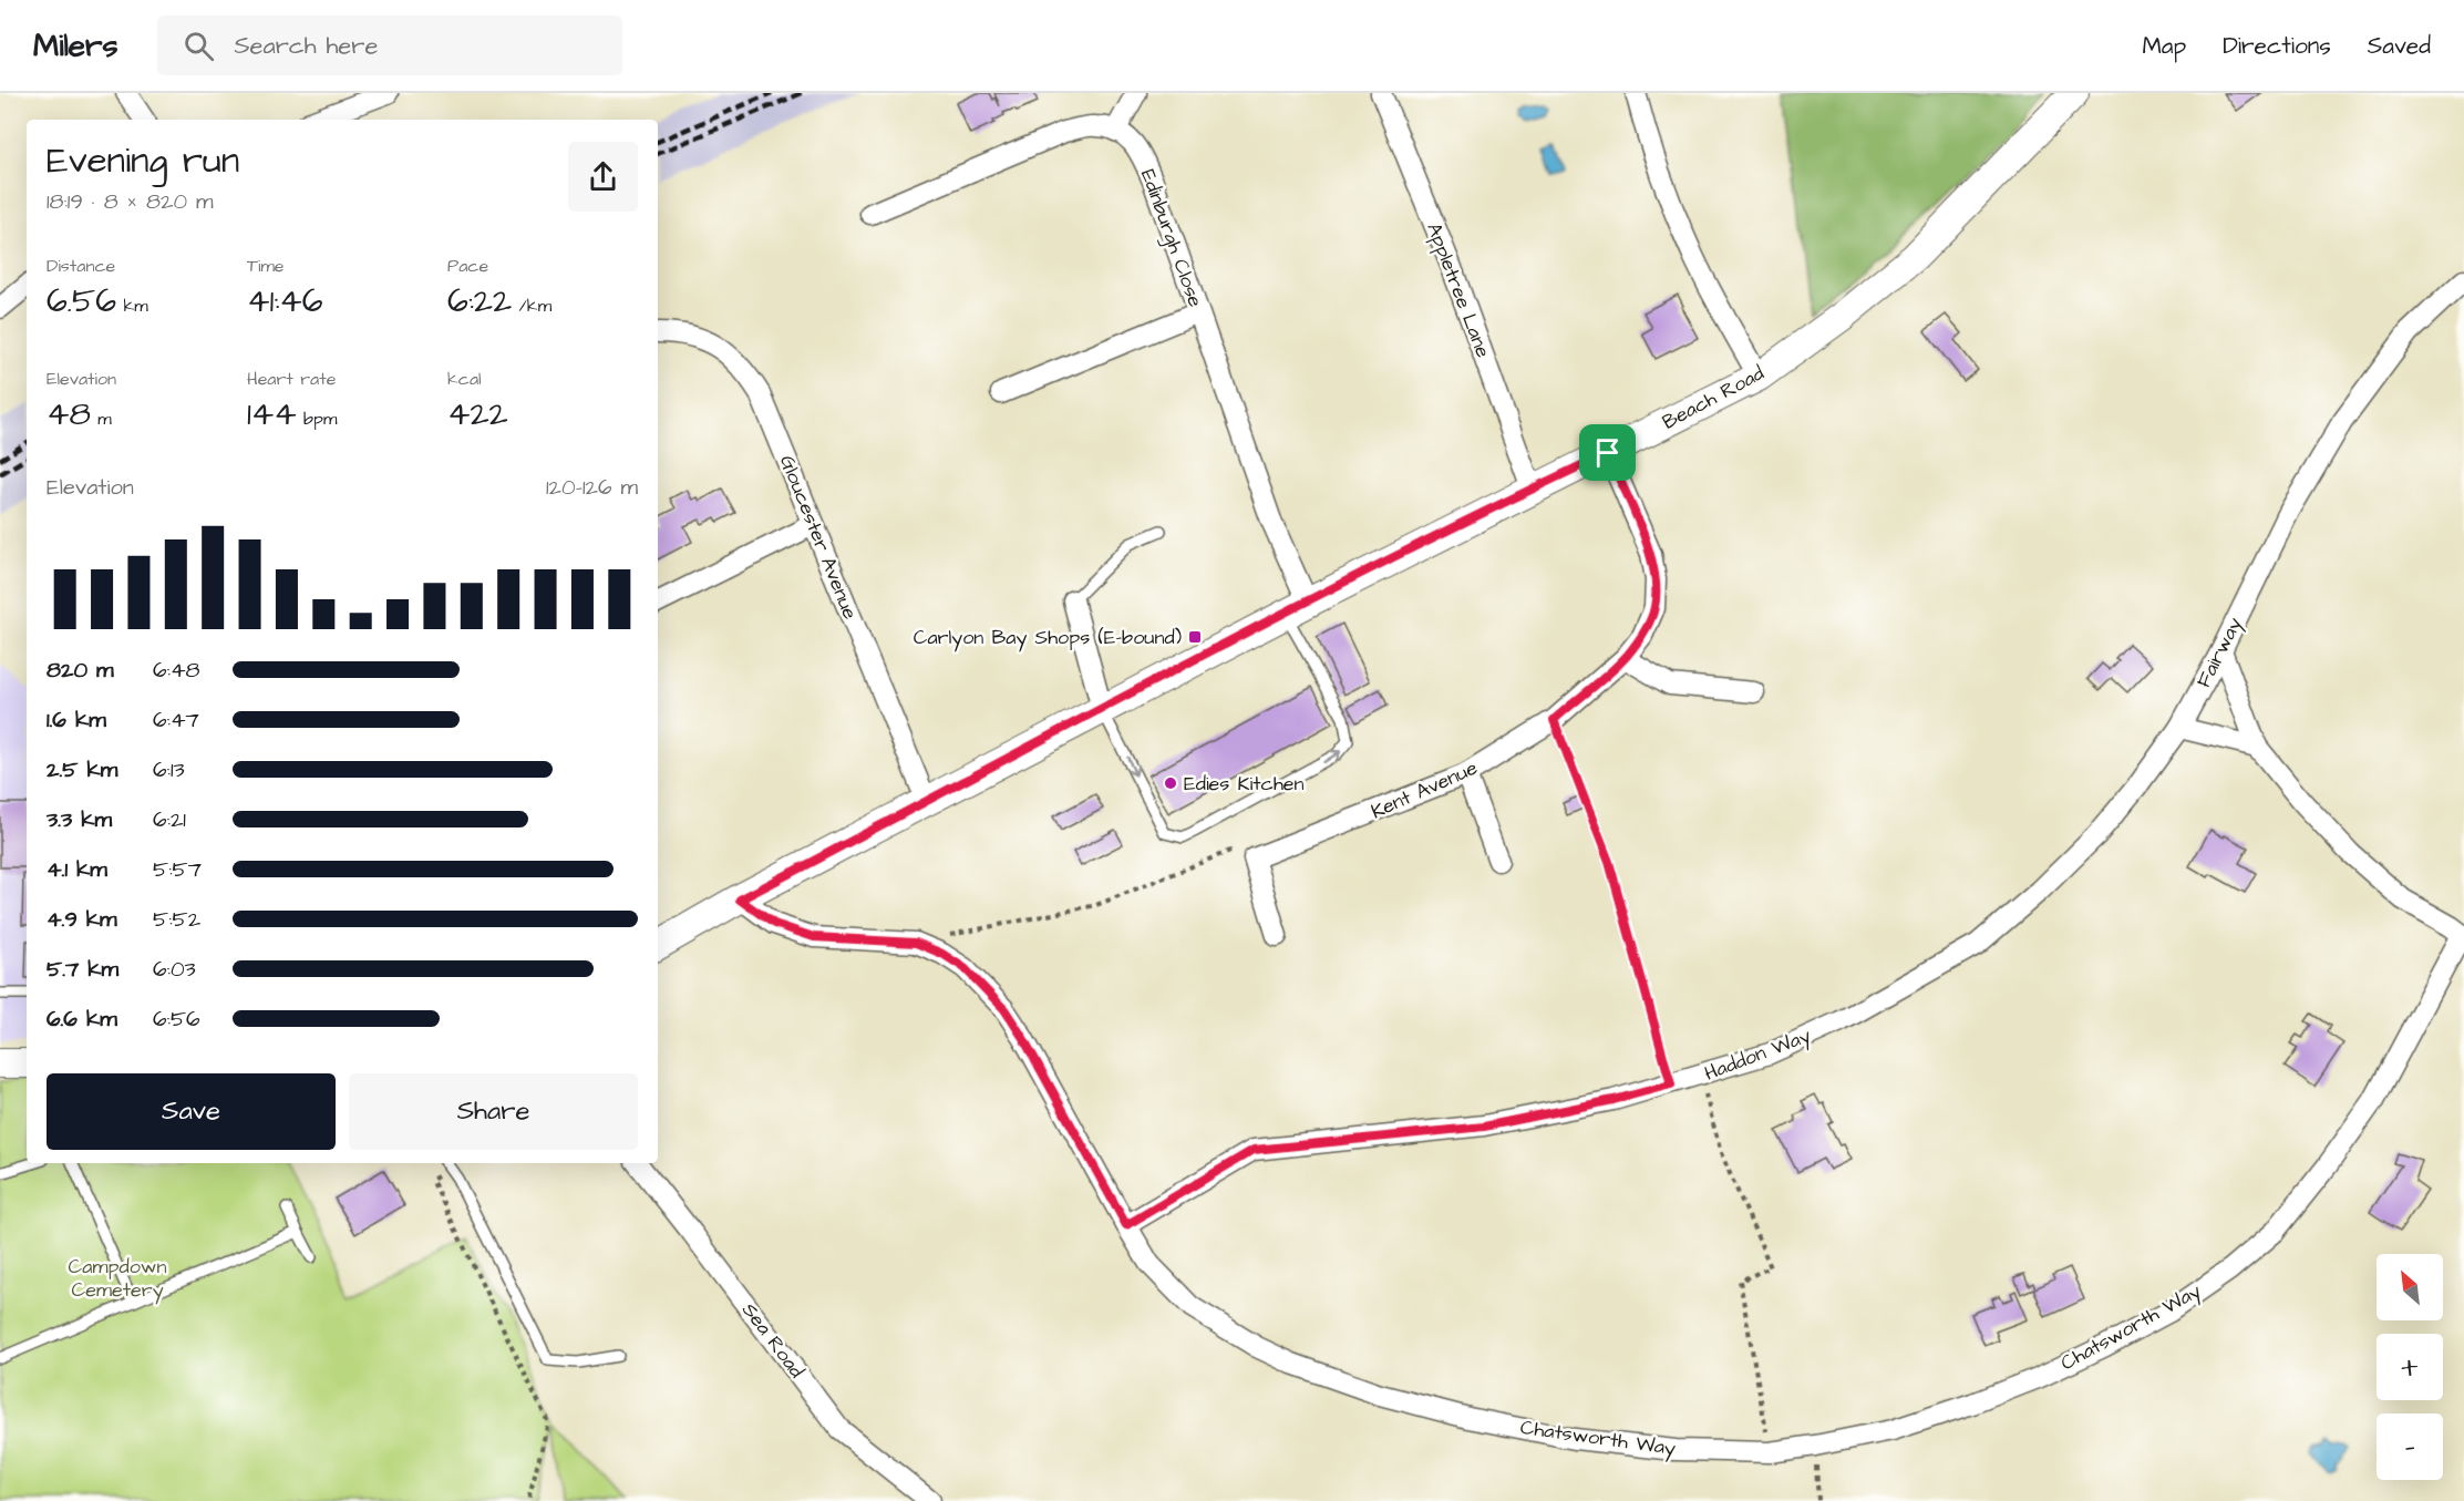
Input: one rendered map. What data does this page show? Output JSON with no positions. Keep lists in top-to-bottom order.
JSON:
{
  "streets": {
    "street": [
      "Edinburgh Close",
      "Appletree Lane",
      "Beach Road",
      "Gloucester Avenue",
      "Fairway",
      "Kent Avenue",
      "Haddon Way",
      "Chatsworth Way",
      "Sea Road"
    ]
  },
  "crossings": [
    ["Edinburgh Close", "Beach Road"],
    ["Appletree Lane", "Beach Road"],
    ["Beach Road", "Gloucester Avenue"],
    ["Beach Road", "Kent Avenue"],
    ["Beach Road", "Chatsworth Way"],
    ["Fairway", "Haddon Way"],
    ["Haddon Way", "Chatsworth Way"]
  ],
  "parks": ["Campdown Cemetery"],
  "places": {
    "transit": ["Carlyon Bay Shops (E-bound)"],
    "other": ["Edies Kitchen"]
  },
  "north": "top left",
  "page": {
    "header": "Milers",
    "search": "Search here",
    "nav": ["Map", "Directions", "Saved"],
    "heading": ["Evening run", "18:19 · 8 × 820 m"],
    "stats": [
      ["Distance", "6.56 km"],
      ["Time", "41:46"],
      ["Pace", "6:22 /km"],
      ["Elevation", "48 m"],
      ["Heart rate", "144 bpm"],
      ["kcal", "422"]
    ],
    "chart": ["Elevation", "120–126 m"],
    "list": [
      {
        "name": "820 m",
        "note": "6:48"
      },
      {
        "name": "1.6 km",
        "note": "6:47"
      },
      {
        "name": "2.5 km",
        "note": "6:13"
      },
      {
        "name": "3.3 km",
        "note": "6:21"
      },
      {
        "name": "4.1 km",
        "note": "5:57"
      },
      {
        "name": "4.9 km",
        "note": "5:52"
      },
      {
        "name": "5.7 km",
        "note": "6:03"
      },
      {
        "name": "6.6 km",
        "note": "6:56"
      }
    ],
    "buttons": ["Save", "Share"],
    "map_buttons": ["+", "−"]
  }
}
